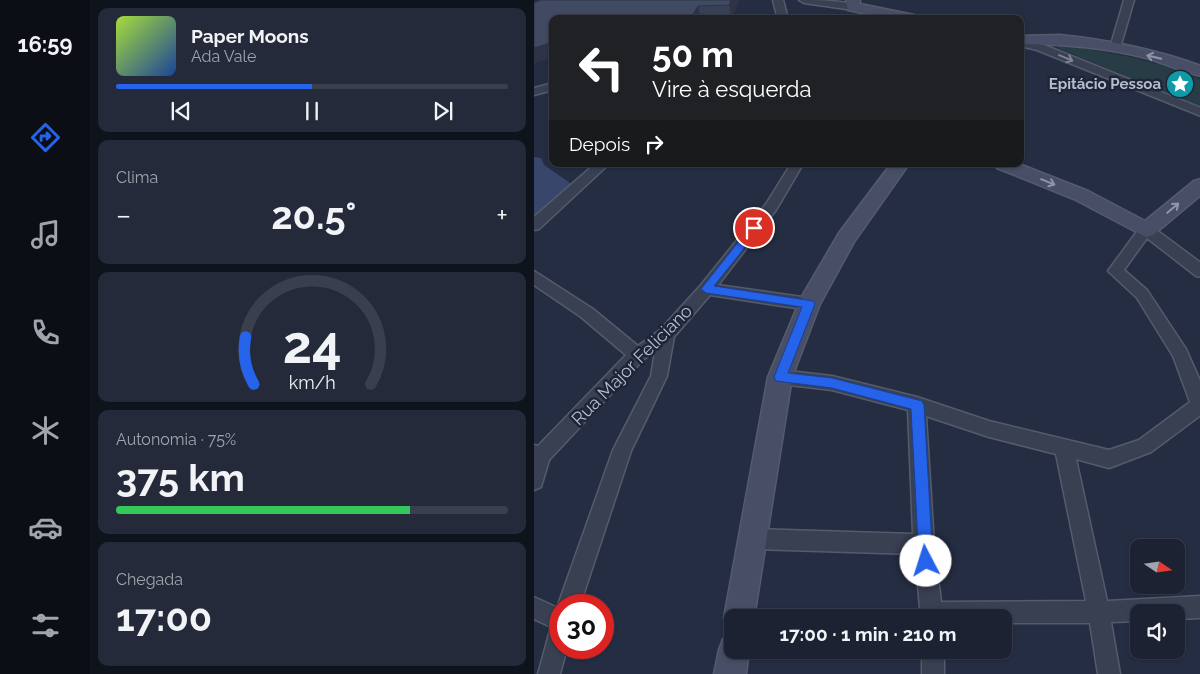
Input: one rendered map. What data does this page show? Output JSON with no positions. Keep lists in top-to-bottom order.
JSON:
{
  "streets": {
    "street": ["Rua Major Feliciano"]
  },
  "places": {
    "place": ["Epitácio Pessoa"]
  },
  "north": "right",
  "page": {
    "tabs": "16:59",
    "turn": ["50 m", "Vire à esquerda"],
    "song": ["Paper Moons", "Ada Vale"],
    "then": "Depois",
    "tile": [
      "Clima",
      ["Autonomia · 75%", "375 km"],
      ["Chegada", "17:00"]
    ],
    "heat": ["−", "20.5°", "+"],
    "limit": "30",
    "trip": "17:00 · 1 min · 210 m",
    "gauge": ["24", "km/h"]
  }
}
